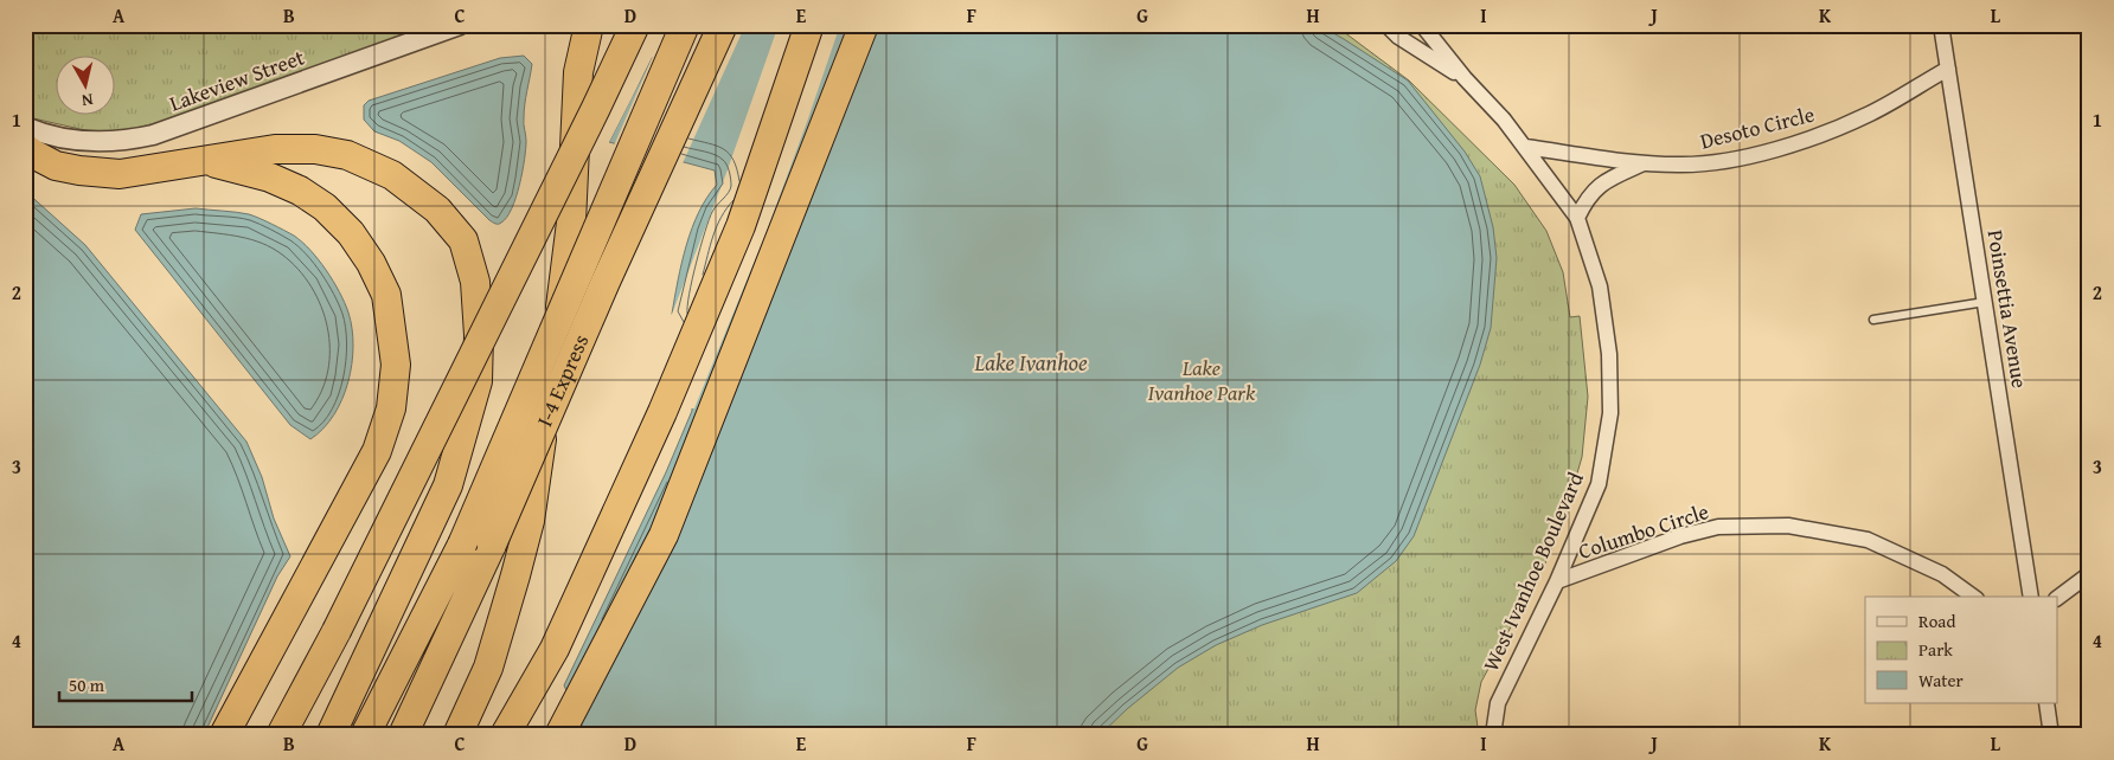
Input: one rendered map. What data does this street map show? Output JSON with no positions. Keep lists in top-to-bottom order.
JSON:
{
  "streets": {
    "highway": ["I-4 Express"],
    "street": [
      "Lakeview Street",
      "Desoto Circle",
      "Poinsettia Avenue",
      "Columbo Circle",
      "West Ivanhoe Boulevard"
    ]
  },
  "crossings": [
    ["Desoto Circle", "Poinsettia Avenue"],
    ["Desoto Circle", "West Ivanhoe Boulevard"],
    ["Columbo Circle", "West Ivanhoe Boulevard"]
  ],
  "water": ["Lake Ivanhoe"],
  "parks": ["Lake Ivanhoe Park"],
  "legend": ["Road", "Park", "Water"],
  "scale_bar": "50 m",
  "north": "bottom",
  "grid": {
    "columns": [
      "A",
      "B",
      "C",
      "D",
      "E",
      "F",
      "G",
      "H",
      "I",
      "J",
      "K",
      "L"
    ],
    "rows": [
      "1",
      "2",
      "3",
      "4"
    ]
  }
}
